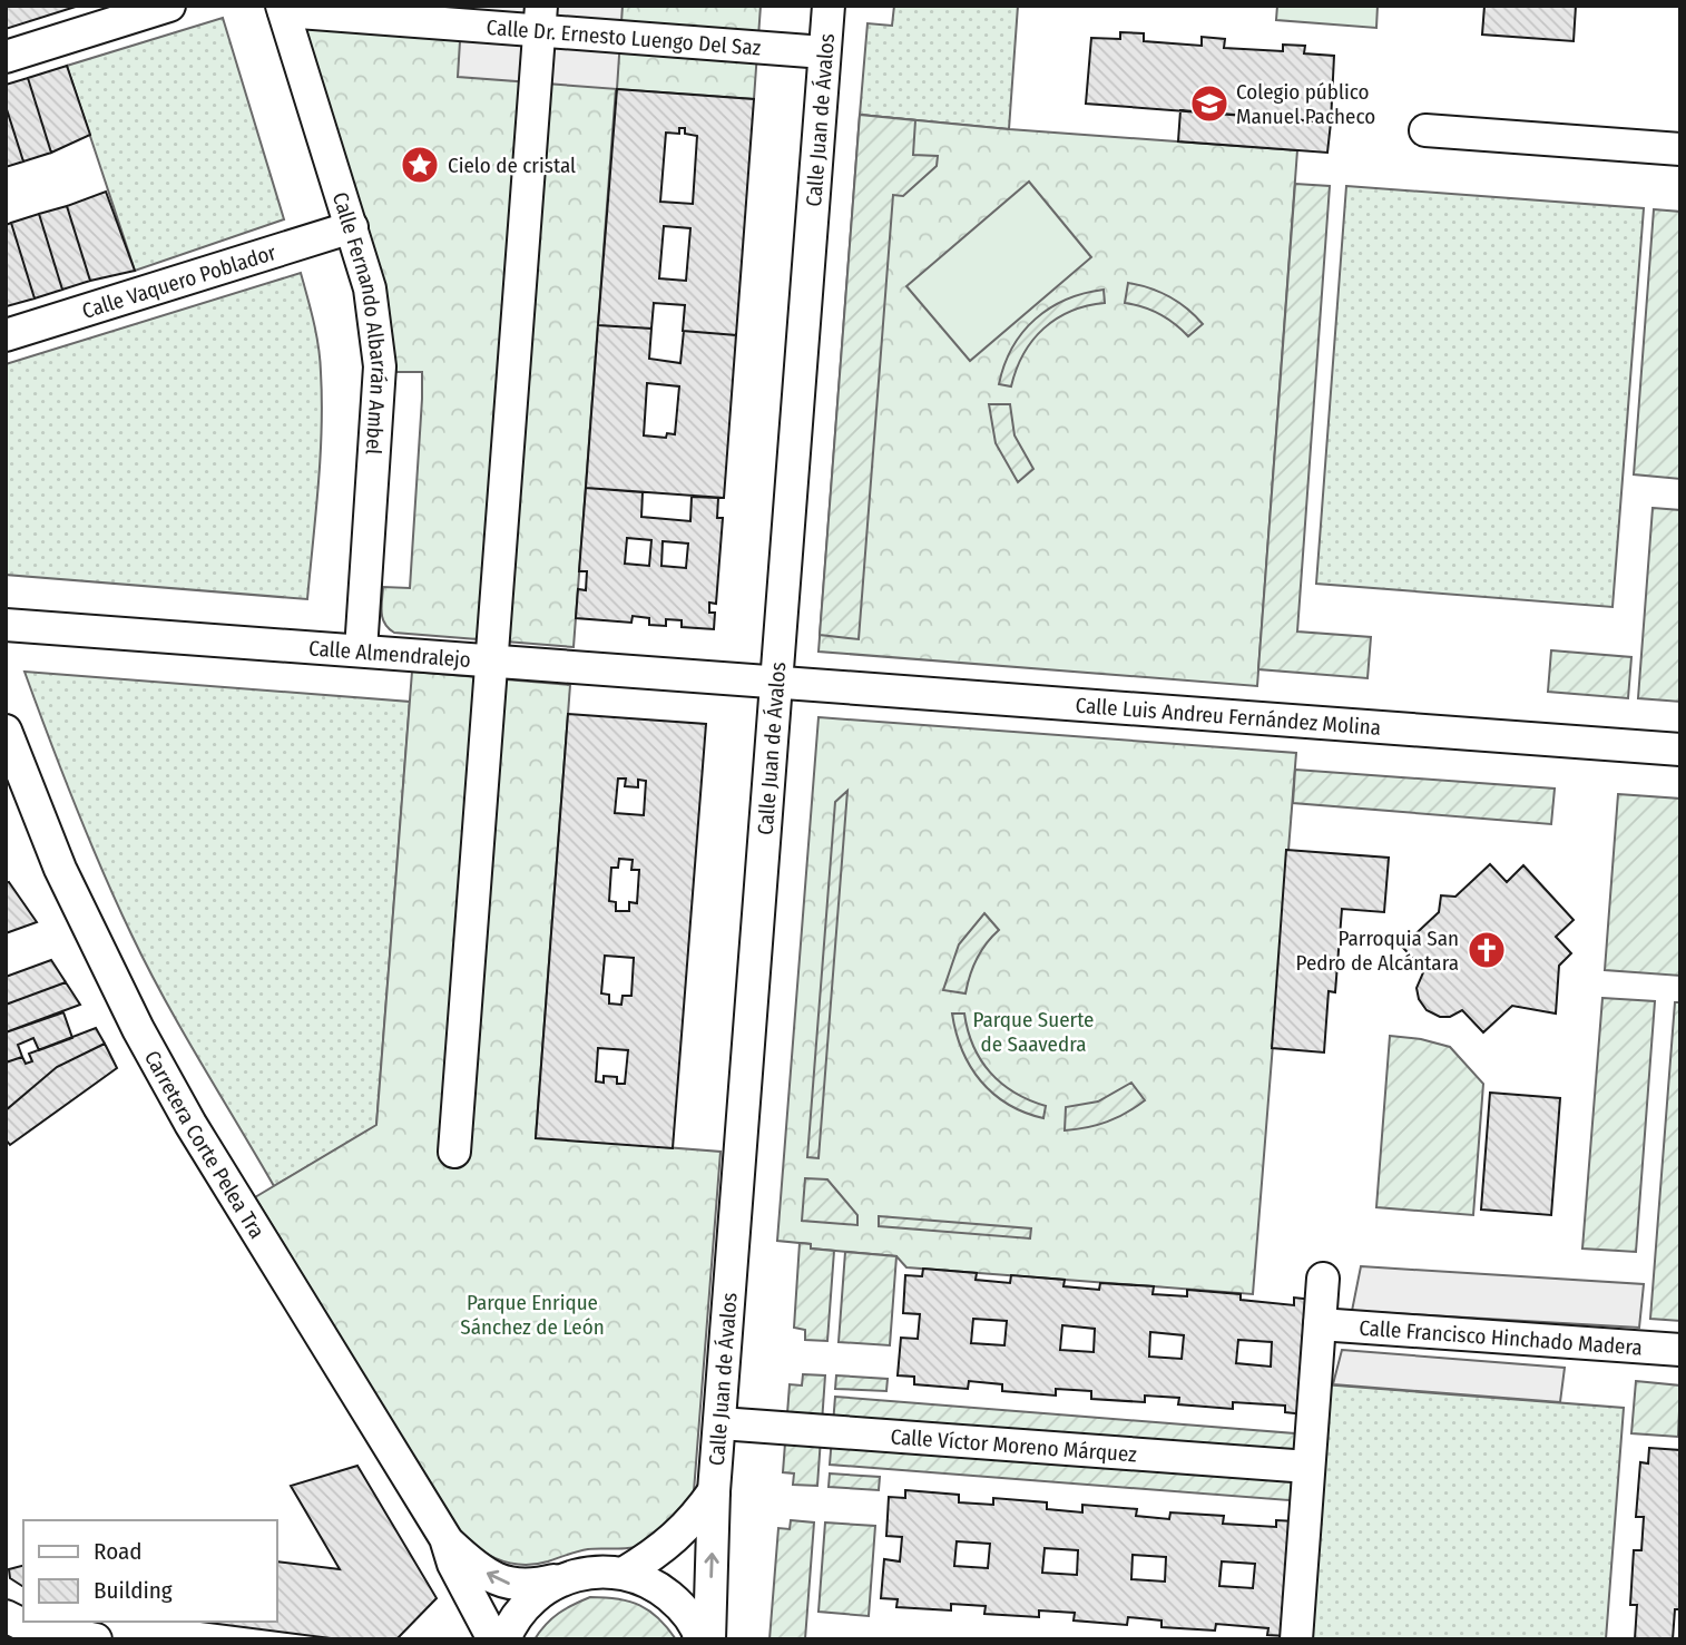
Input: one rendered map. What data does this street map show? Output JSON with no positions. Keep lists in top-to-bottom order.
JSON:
{
  "streets": {
    "street": [
      "Calle Dr. Ernesto Luengo Del Saz",
      "Calle Juan de Ávalos",
      "Calle Vaquero Poblador",
      "Calle Fernando Albarrán Ambel",
      "Calle Almendralejo",
      "Calle Luis Andreu Fernández Molina",
      "Carretera Corte Pelea Tra",
      "Calle Francisco Hinchado Madera",
      "Calle Víctor Moreno Márquez"
    ]
  },
  "crossings": [
    ["Calle Dr. Ernesto Luengo Del Saz", "Calle Juan de Ávalos"],
    ["Calle Dr. Ernesto Luengo Del Saz", "Calle Fernando Albarrán Ambel"],
    ["Calle Juan de Ávalos", "Calle Almendralejo"],
    ["Calle Juan de Ávalos", "Calle Luis Andreu Fernández Molina"],
    ["Calle Juan de Ávalos", "Calle Víctor Moreno Márquez"],
    ["Calle Vaquero Poblador", "Calle Fernando Albarrán Ambel"],
    ["Calle Fernando Albarrán Ambel", "Calle Almendralejo"],
    ["Calle Almendralejo", "Calle Luis Andreu Fernández Molina"]
  ],
  "parks": ["Parque Suerte de Saavedra", "Parque Enrique Sánchez de León"],
  "places": {
    "school or university": ["Colegio público Manuel Pacheco"],
    "place": ["Cielo de cristal"],
    "church": ["Parroquia San Pedro de Alcántara"]
  },
  "legend": ["Road", "Building"]
}
